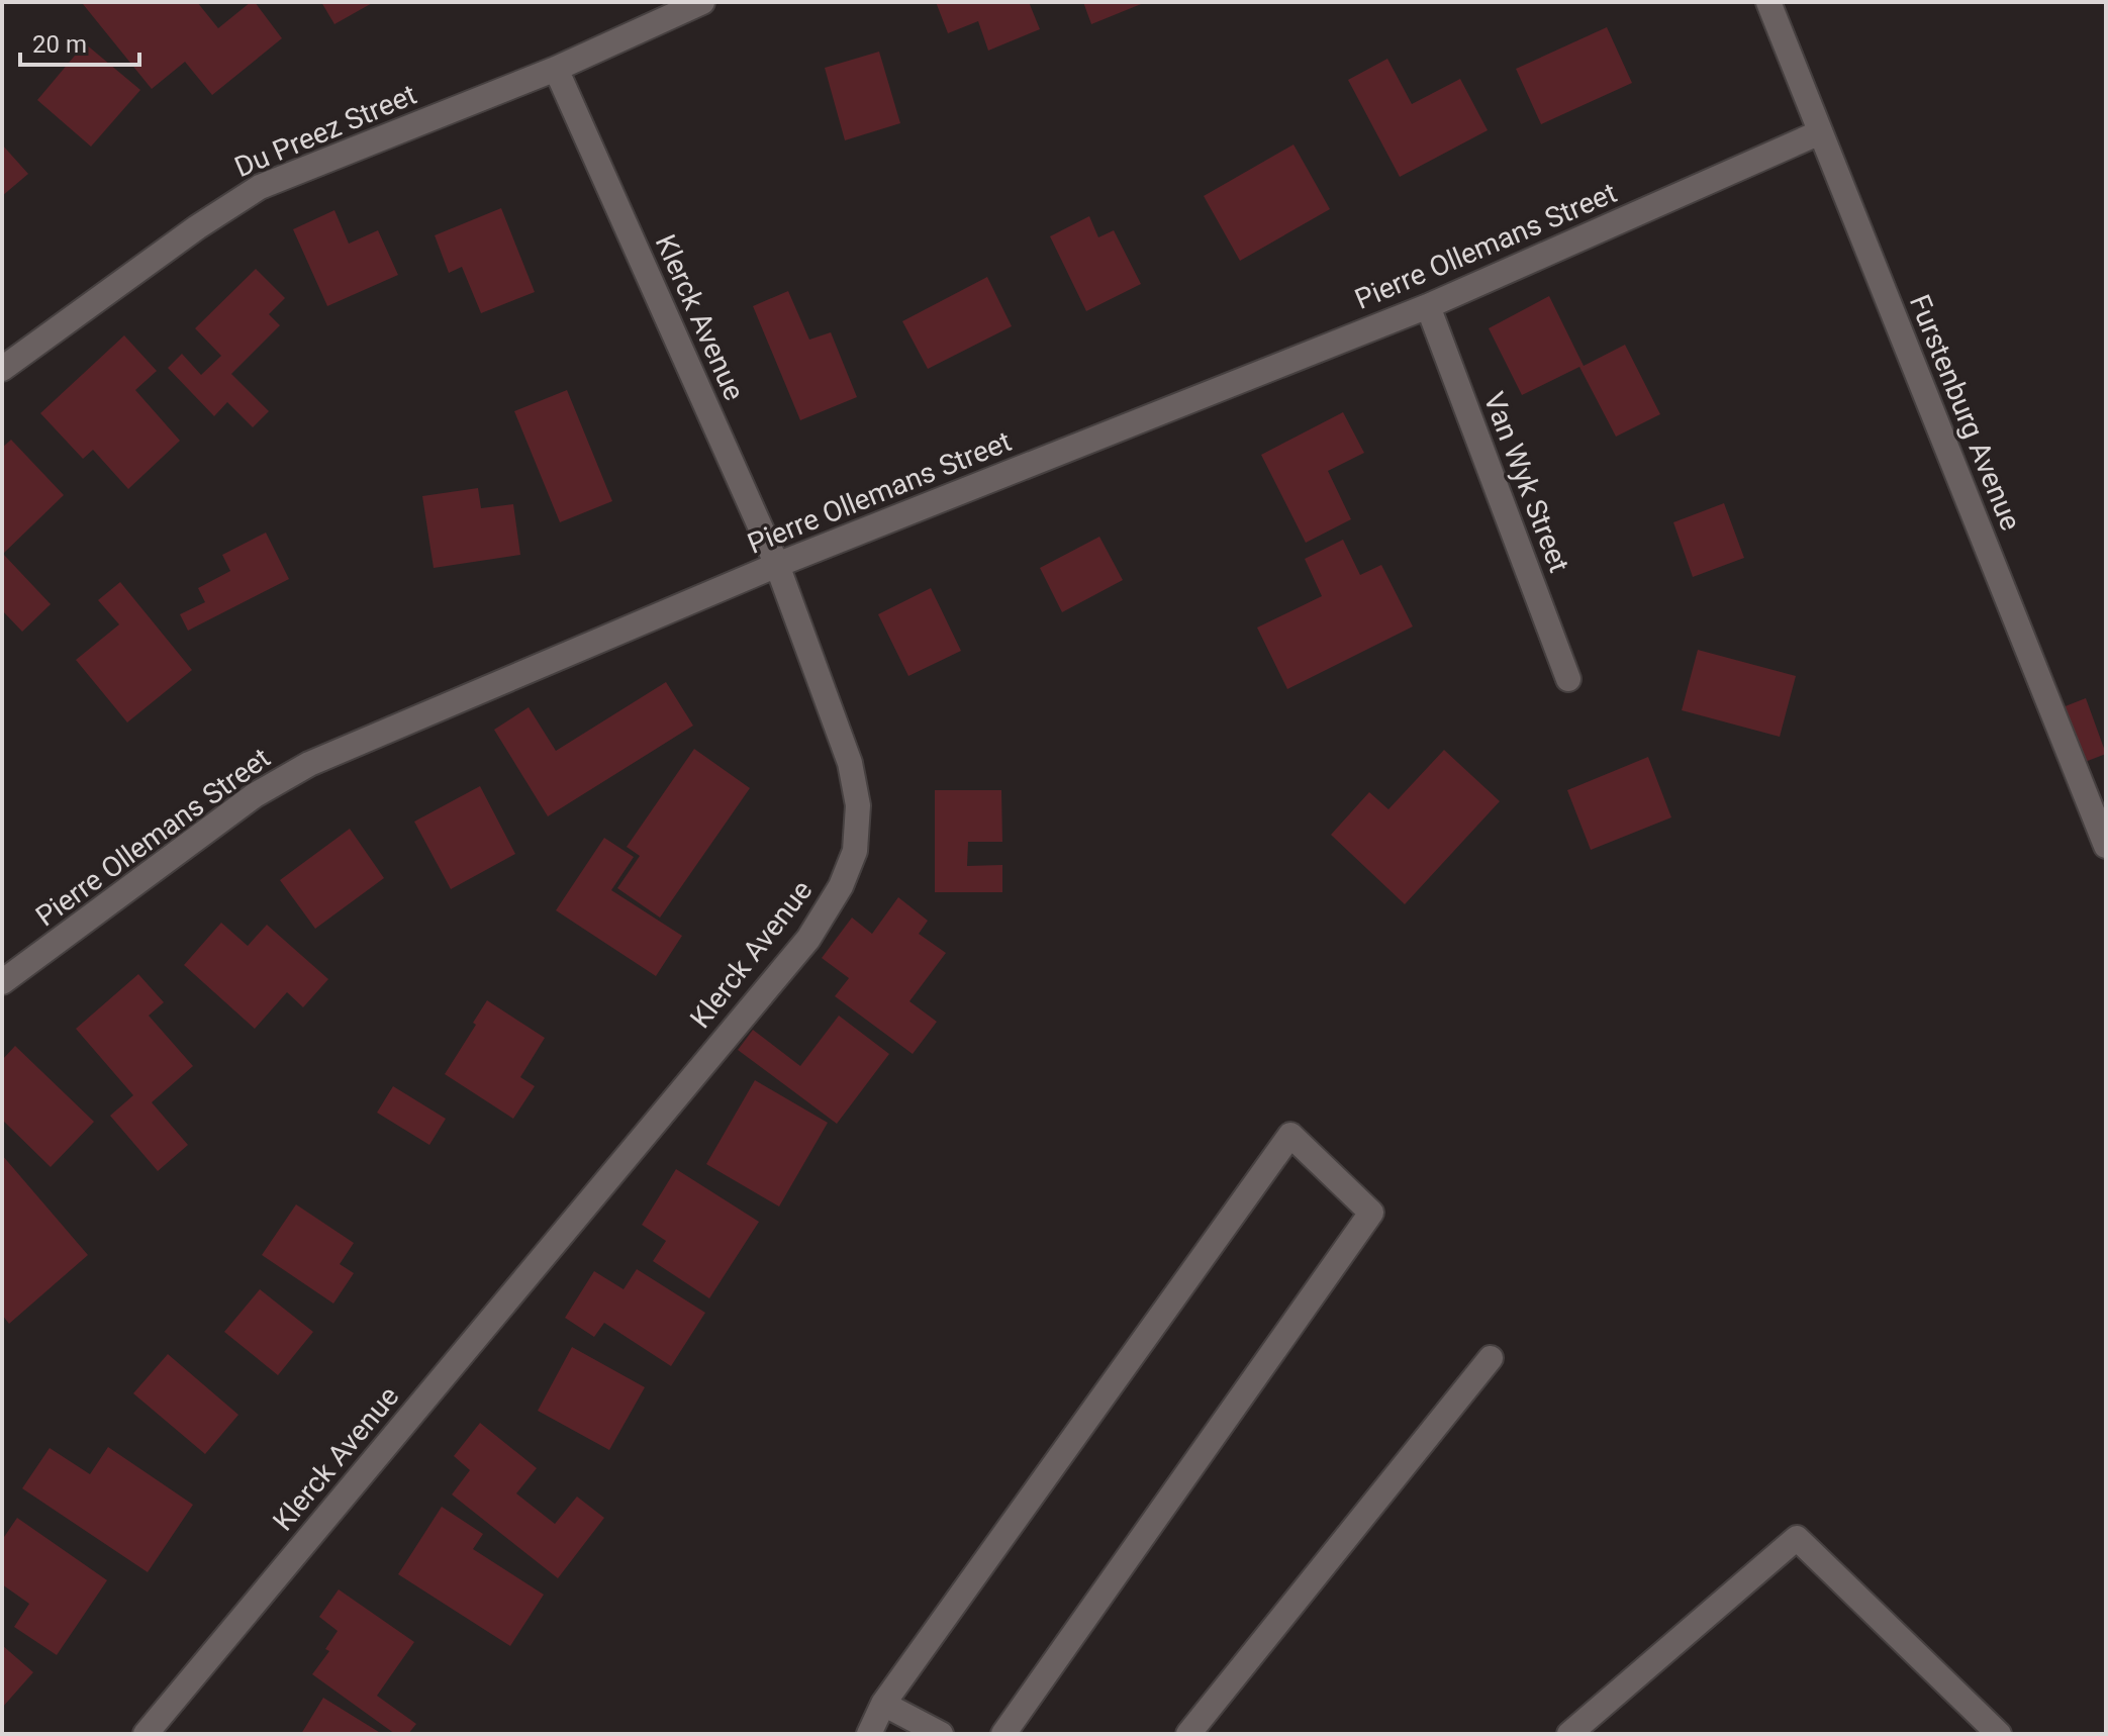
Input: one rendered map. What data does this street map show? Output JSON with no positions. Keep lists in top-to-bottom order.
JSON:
{
  "streets": {
    "street": [
      "Du Preez Street",
      "Pierre Ollemans Street",
      "Klerck Avenue",
      "Furstenburg Avenue",
      "Van Wyk Street"
    ]
  },
  "crossings": [
    ["Du Preez Street", "Klerck Avenue"],
    ["Pierre Ollemans Street", "Klerck Avenue"],
    ["Pierre Ollemans Street", "Furstenburg Avenue"],
    ["Pierre Ollemans Street", "Van Wyk Street"]
  ],
  "scale_bar": "20 m"
}
